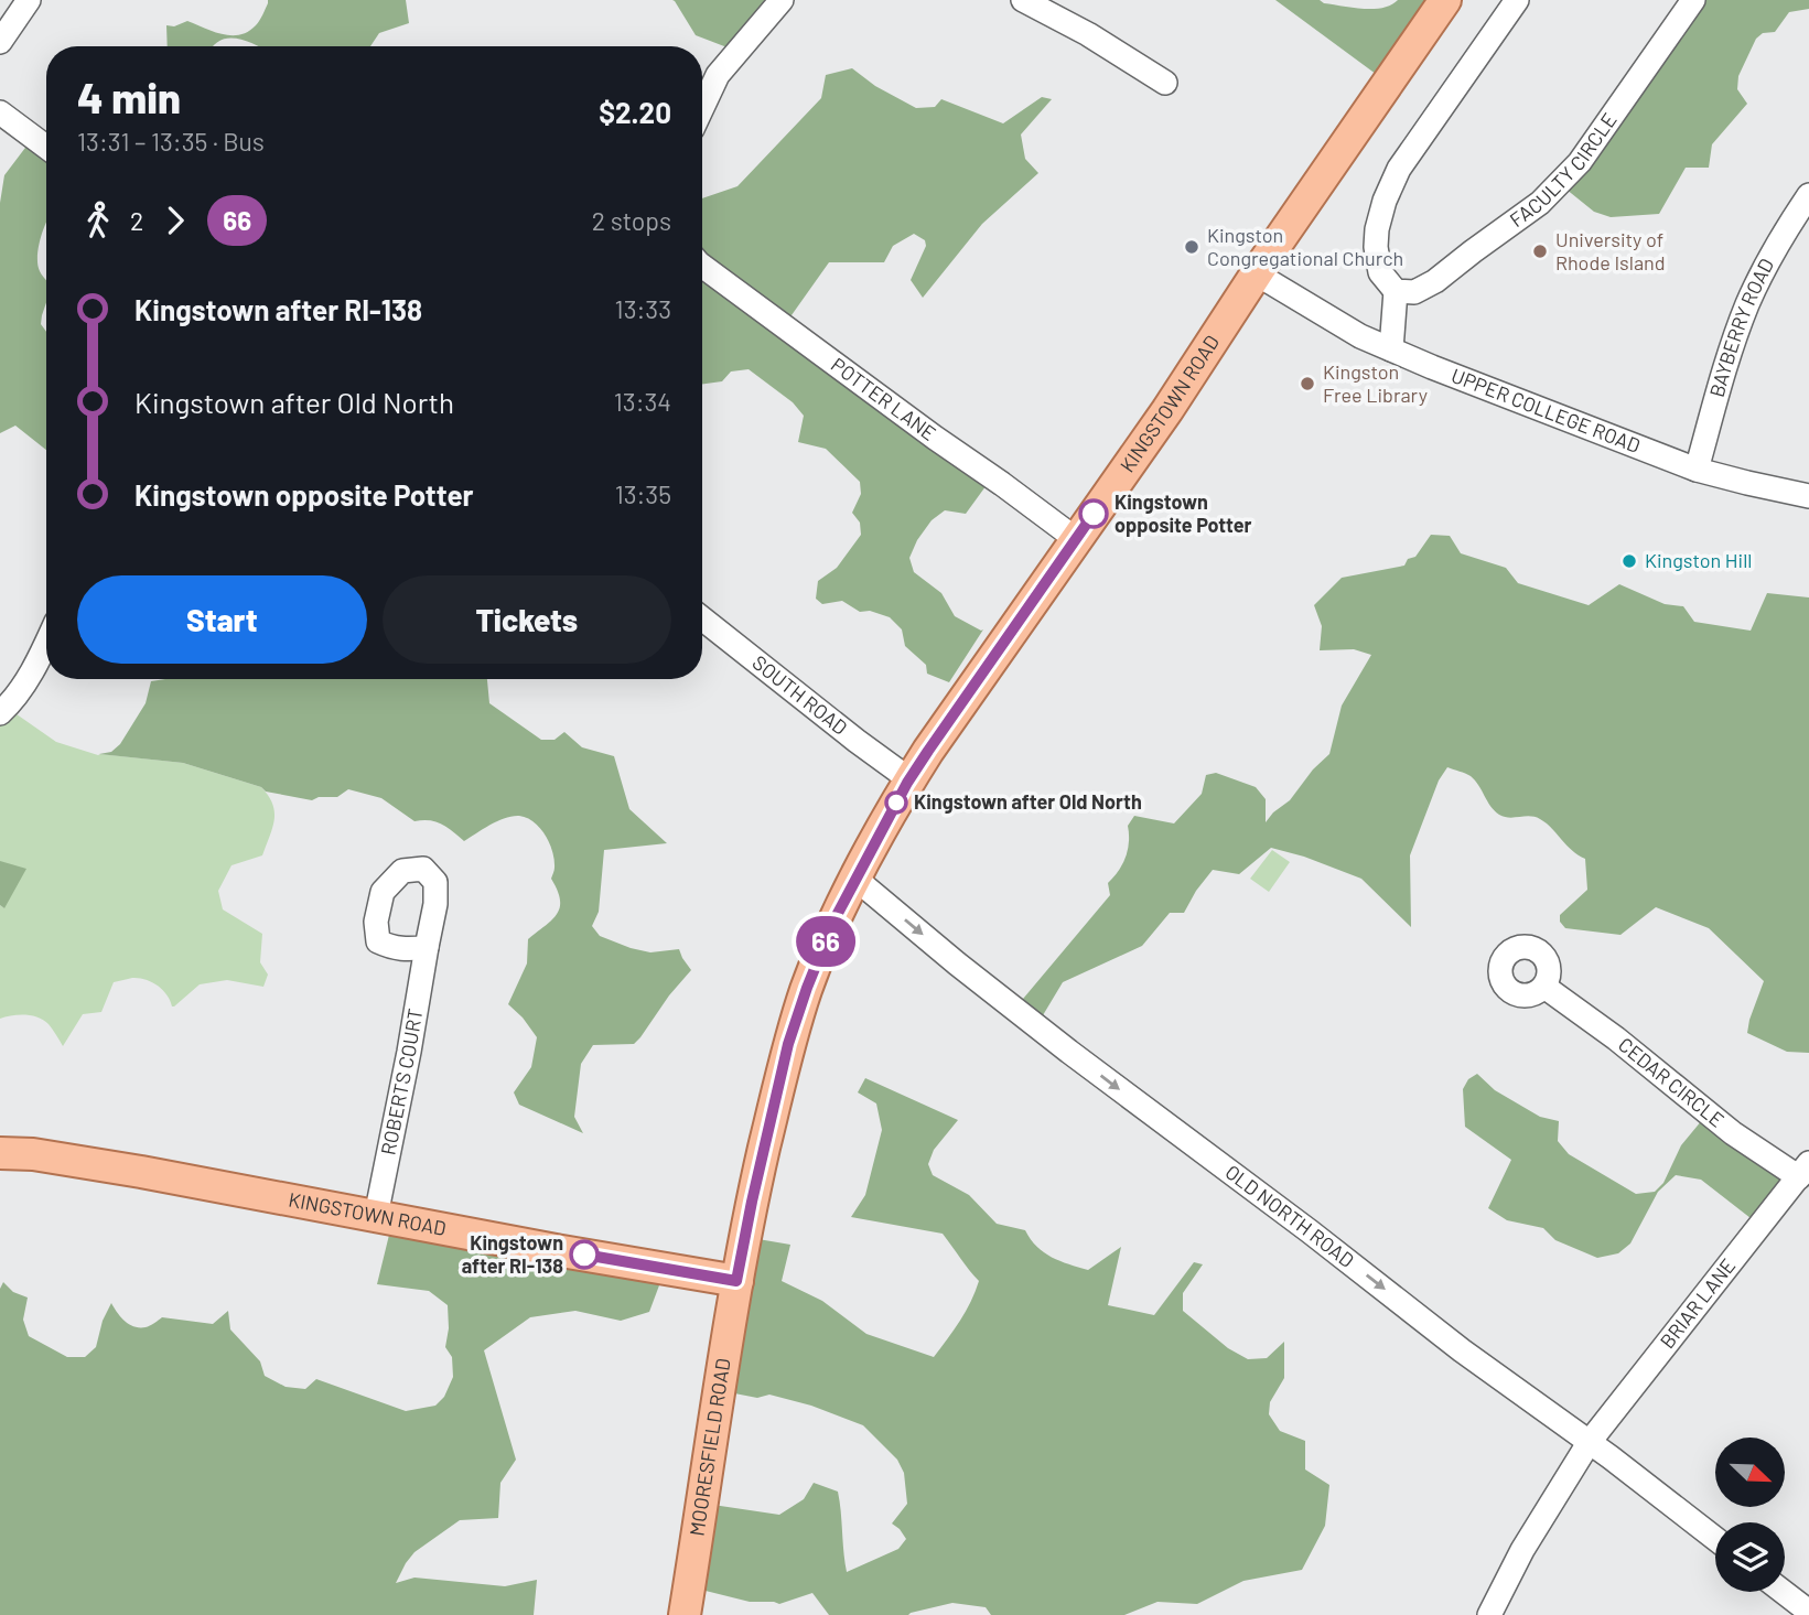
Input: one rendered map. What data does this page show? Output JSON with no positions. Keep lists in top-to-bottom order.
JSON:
{
  "streets": {
    "main road": ["KINGSTOWN ROAD", "MOORESFIELD ROAD"],
    "street": [
      "FACULTY CIRCLE",
      "BAYBERRY ROAD",
      "POTTER LANE",
      "UPPER COLLEGE ROAD",
      "SOUTH ROAD",
      "ROBERTS COURT",
      "CEDAR CIRCLE",
      "OLD NORTH ROAD",
      "BRIAR LANE"
    ]
  },
  "crossings": [
    ["BAYBERRY ROAD", "UPPER COLLEGE ROAD"],
    ["POTTER LANE", "KINGSTOWN ROAD"],
    ["KINGSTOWN ROAD", "UPPER COLLEGE ROAD"],
    ["KINGSTOWN ROAD", "SOUTH ROAD"],
    ["KINGSTOWN ROAD", "ROBERTS COURT"],
    ["KINGSTOWN ROAD", "OLD NORTH ROAD"],
    ["KINGSTOWN ROAD", "MOORESFIELD ROAD"],
    ["CEDAR CIRCLE", "BRIAR LANE"],
    ["OLD NORTH ROAD", "BRIAR LANE"]
  ],
  "one_way": ["OLD NORTH ROAD"],
  "places": [
    "Kingston Congregational Church",
    "University of Rhode Island",
    "Kingston Free Library",
    "Kingstown opposite Potter",
    "Kingston Hill",
    "Kingstown after Old North",
    "Kingstown after RI-138"
  ],
  "lines": ["bus line 66"],
  "north": "bottom right",
  "page": {
    "on_map": "66",
    "heading": ["4 min", "13:31 – 13:35 · Bus", "$2.20"],
    "legs": ["2", "66", "2 stops"],
    "list": [
      {
        "name": "Kingstown after RI-138",
        "value": "13:33"
      },
      {
        "name": "Kingstown after Old North",
        "value": "13:34"
      },
      {
        "name": "Kingstown opposite Potter",
        "value": "13:35"
      }
    ],
    "buttons": ["Start", "Tickets"]
  }
}
